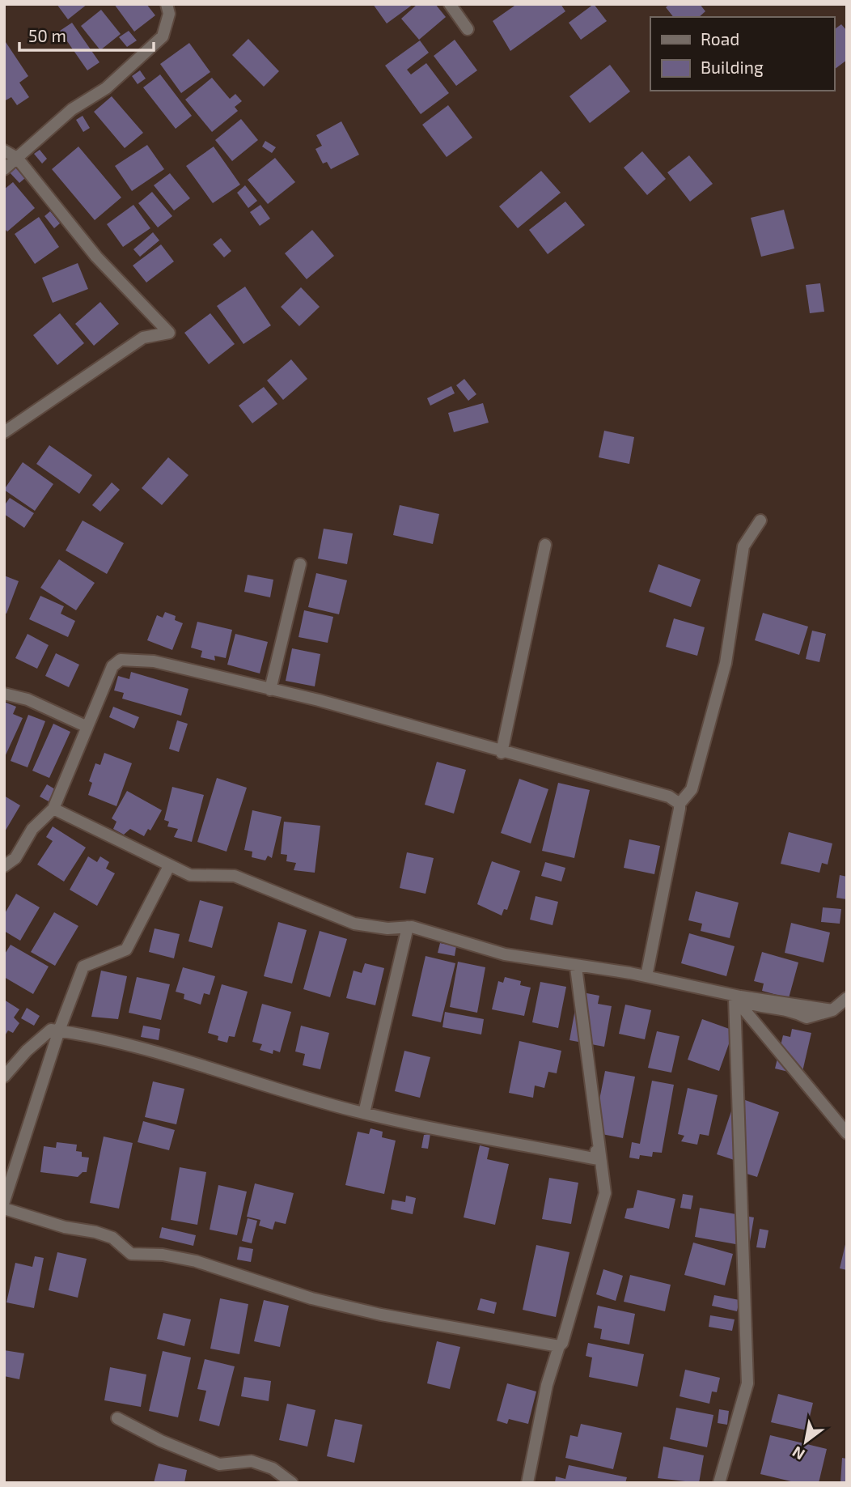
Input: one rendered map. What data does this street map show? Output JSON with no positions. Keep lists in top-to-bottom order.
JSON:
{
  "legend": ["Road", "Building"],
  "scale_bar": "50 m",
  "north": "bottom left"
}
